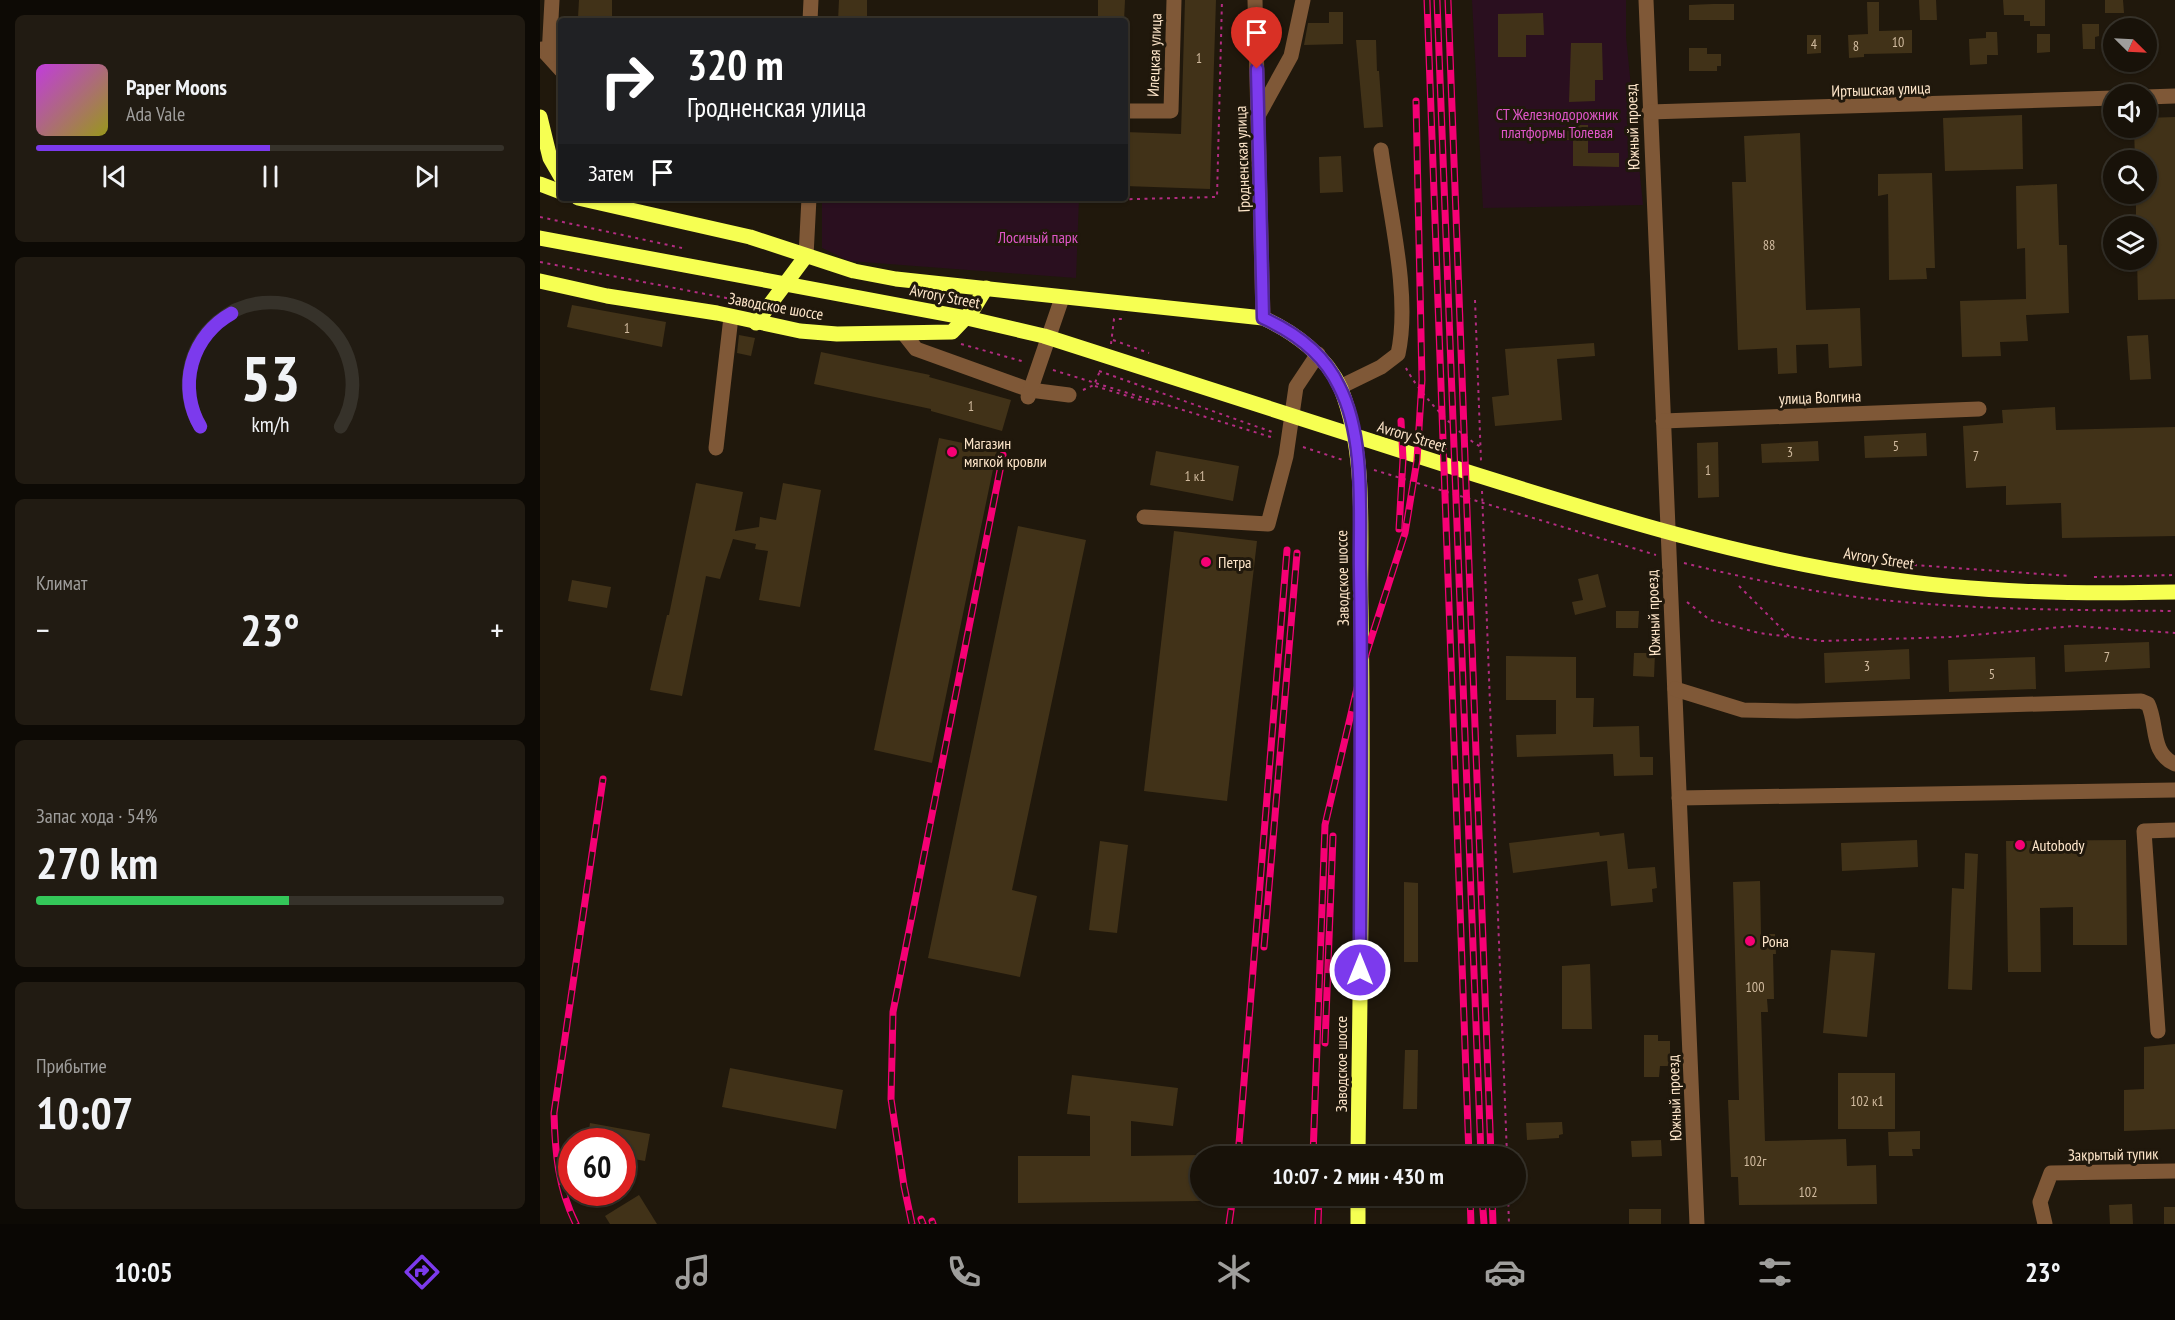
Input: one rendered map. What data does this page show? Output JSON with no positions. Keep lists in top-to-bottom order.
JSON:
{
  "streets": {
    "main road": ["Avrory Street", "Заводское шоссе"],
    "street": [
      "Илецкая улица",
      "Иртышская улица",
      "Южный проезд",
      "Гродненская улица",
      "улица Волгина",
      "Закрытый тупик"
    ]
  },
  "crossings": [
    ["Иртышская улица", "Южный проезд"],
    ["Южный проезд", "улица Волгина"],
    ["Гродненская улица", "Заводское шоссе"]
  ],
  "parks": ["СТ Железнодорожник платформы Толевая", "Лосиный парк"],
  "places": [
    "Магазин мягкой кровли",
    "Петра",
    "Autobody",
    "Рона"
  ],
  "house_numbers": [
    "10",
    "4",
    "8",
    "1",
    "88",
    "1",
    "1",
    "5",
    "3",
    "7",
    "1",
    "1 к1",
    "7",
    "3",
    "5",
    "100",
    "102 к1",
    "102г",
    "102"
  ],
  "north": "bottom right",
  "page": {
    "turn": ["320 m", "Гродненская улица"],
    "song": ["Paper Moons", "Ada Vale"],
    "then": "Затем",
    "tile": [
      "Климат",
      ["Запас хода · 54%", "270 km"],
      ["Прибытие", "10:07"]
    ],
    "heat": ["−", "23°", "+"],
    "limit": "60",
    "trip": "10:07 · 2 мин · 430 m",
    "tabs": ["10:05", "23°"],
    "gauge": ["53", "km/h"]
  }
}
